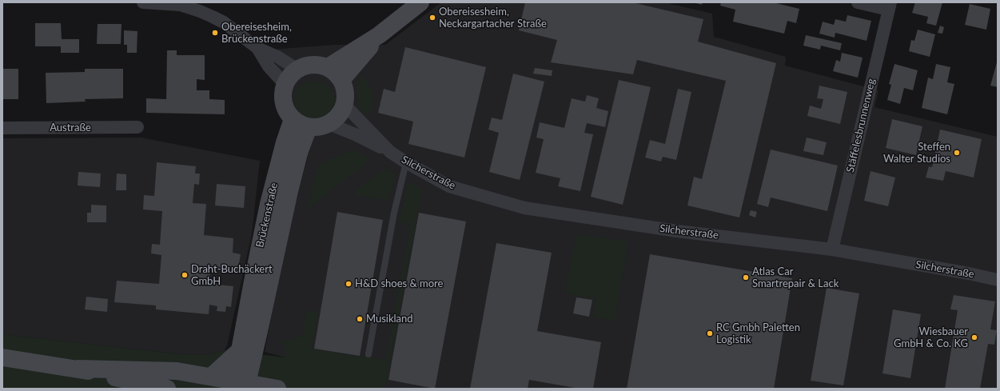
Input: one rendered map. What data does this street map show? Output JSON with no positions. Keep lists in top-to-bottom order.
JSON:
{
  "streets": {
    "street": [
      "Stäffelesbrunnenweg",
      "Austraße",
      "Silcherstraße",
      "Brückenstraße"
    ]
  },
  "crossings": [
    ["Stäffelesbrunnenweg", "Silcherstraße"],
    ["Silcherstraße", "Brückenstraße"]
  ],
  "places": [
    "Obereisesheim, Neckargartacher Straße",
    "Obereisesheim, Brückenstraße",
    "Steffen Walter Studios",
    "Draht-Buchäckert GmbH",
    "Atlas Car Smartrepair & Lack",
    "H&D shoes & more",
    "Musikland",
    "RC Gmbh Paletten Logistik",
    "Wiesbauer GmbH & Co. KG"
  ]
}
